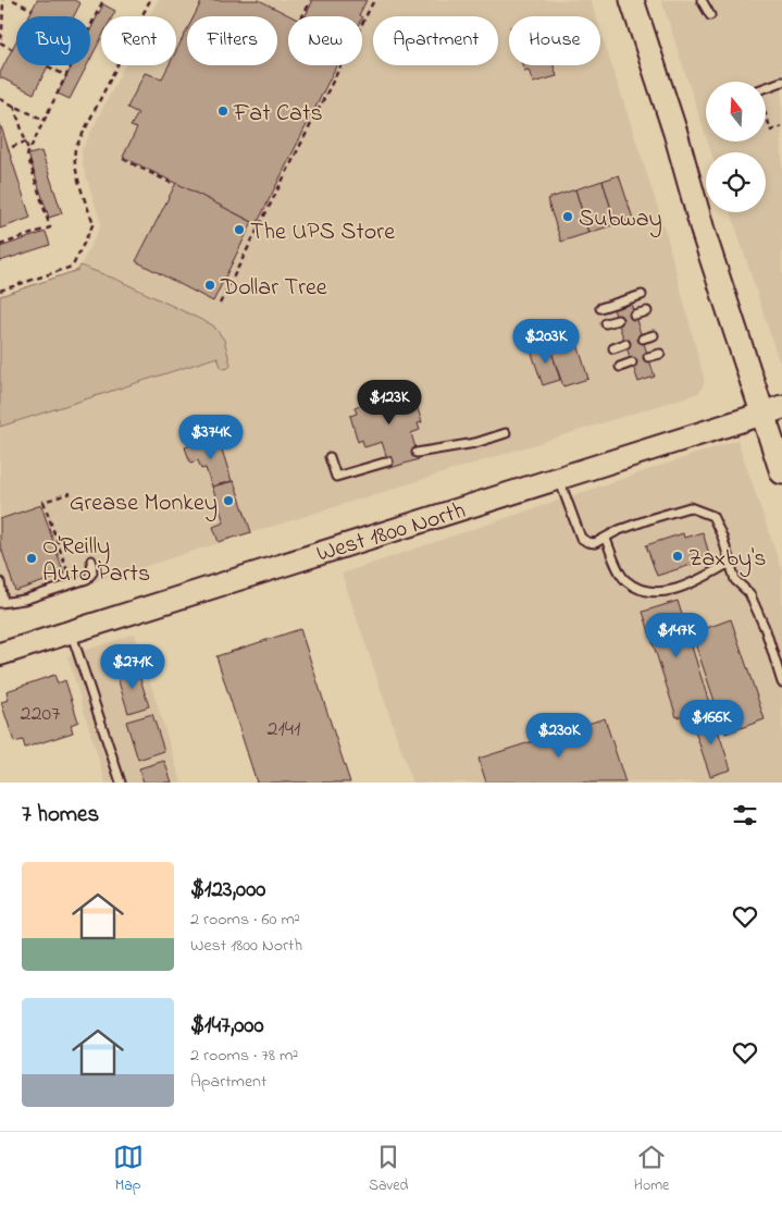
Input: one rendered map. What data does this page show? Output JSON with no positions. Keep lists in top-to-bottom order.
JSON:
{
  "streets": {
    "main road": ["West 1800 North"]
  },
  "places": [
    "Fat Cats",
    "Subway",
    "The UPS Store",
    "Dollar Tree",
    "Grease Monkey",
    "Zaxby's",
    "O'Reilly Auto Parts"
  ],
  "house_numbers": ["2207", "2141"],
  "north": "top",
  "page": {
    "chip": [
      "Buy",
      "Rent",
      "Filters",
      "New",
      "Apartment",
      "House"
    ],
    "price": [
      "$203K",
      "$123K",
      "$374K",
      "$147K",
      "$271K",
      "$166K",
      "$230K"
    ],
    "heading": "7 homes",
    "list": [
      {
        "name": "$123,000",
        "note": "2 rooms · 60 m² · West 1800 North"
      },
      {
        "name": "$147,000",
        "note": "2 rooms · 78 m² · Apartment"
      }
    ],
    "tabs": ["Map", "Saved", "Home"]
  }
}
